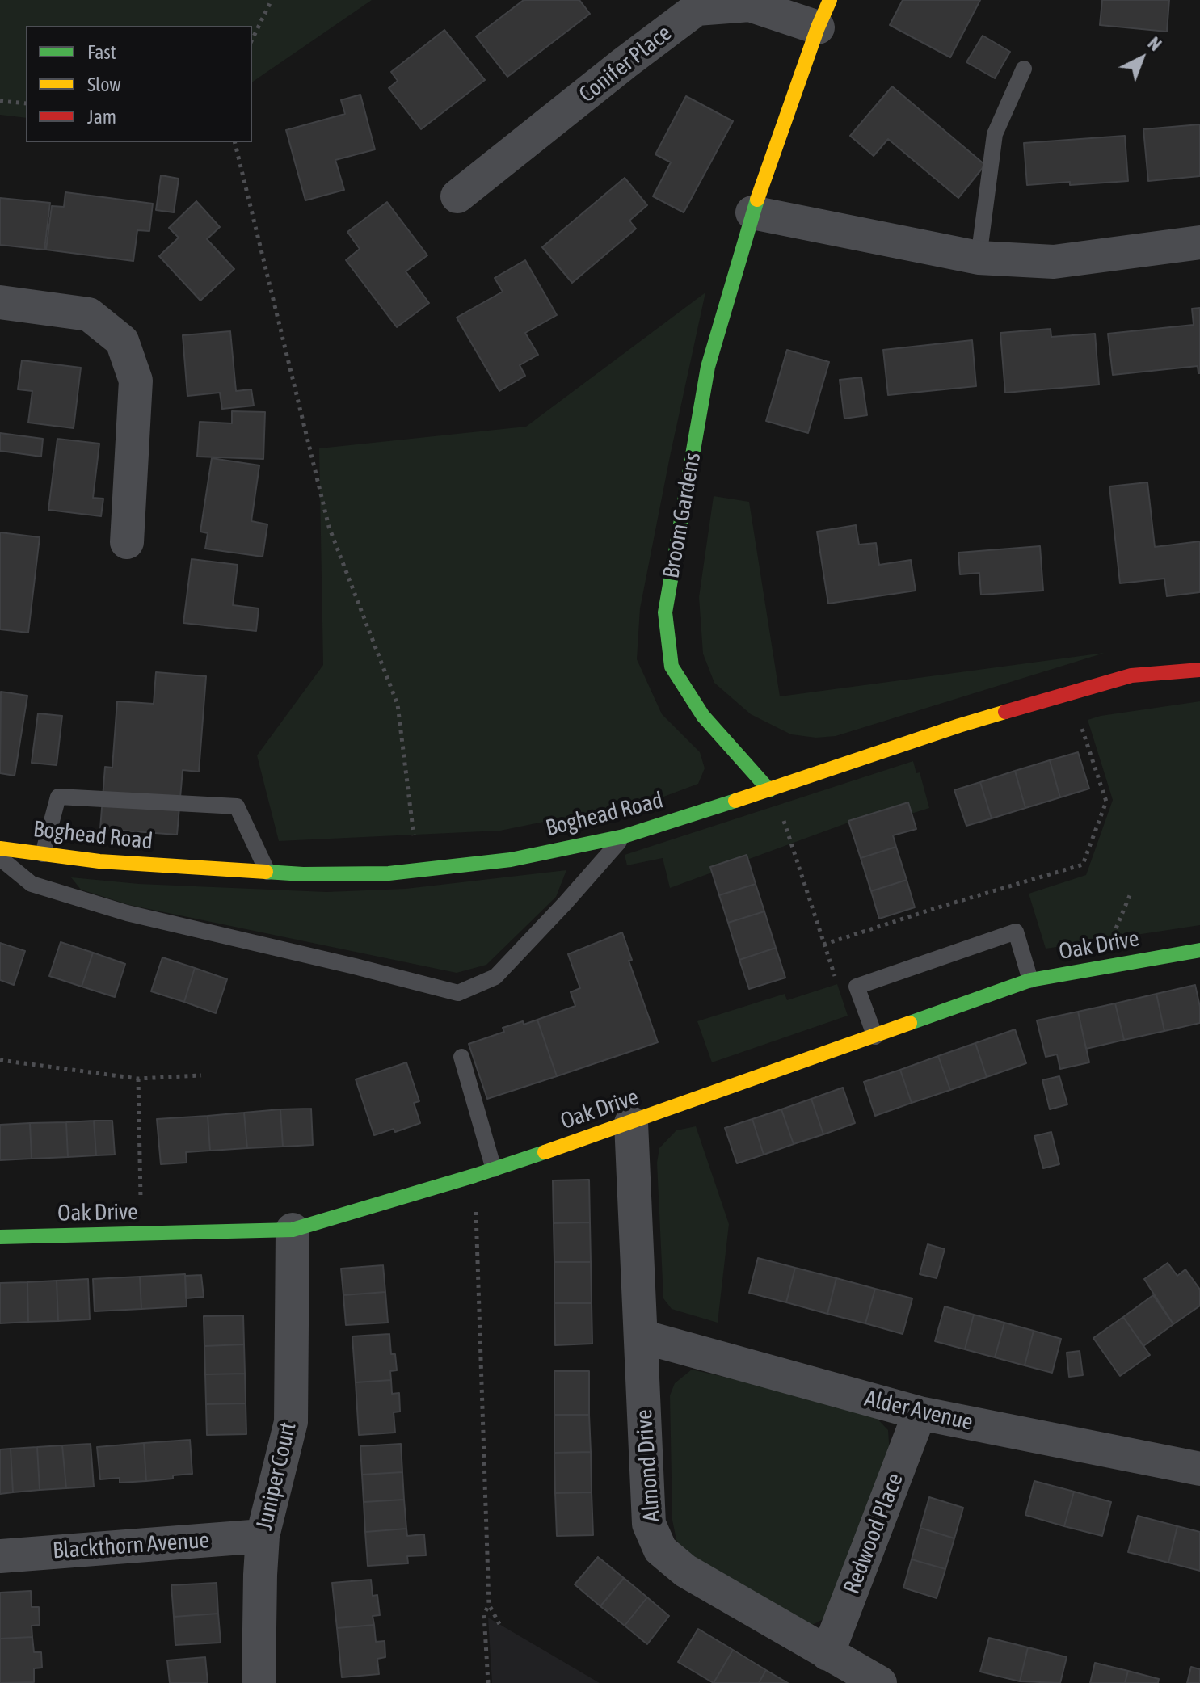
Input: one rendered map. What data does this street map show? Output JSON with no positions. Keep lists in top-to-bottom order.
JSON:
{
  "streets": {
    "street": [
      "Conifer Place",
      "Broom Gardens",
      "Boghead Road",
      "Oak Drive",
      "Alder Avenue",
      "Almond Drive",
      "Juniper Court",
      "Redwood Place",
      "Blackthorn Avenue"
    ]
  },
  "crossings": [
    ["Conifer Place", "Broom Gardens"],
    ["Broom Gardens", "Boghead Road"],
    ["Oak Drive", "Almond Drive"],
    ["Oak Drive", "Juniper Court"],
    ["Alder Avenue", "Almond Drive"],
    ["Alder Avenue", "Redwood Place"],
    ["Almond Drive", "Redwood Place"],
    ["Juniper Court", "Blackthorn Avenue"]
  ],
  "legend": ["Fast", "Slow", "Jam"],
  "north": "top right"
}
